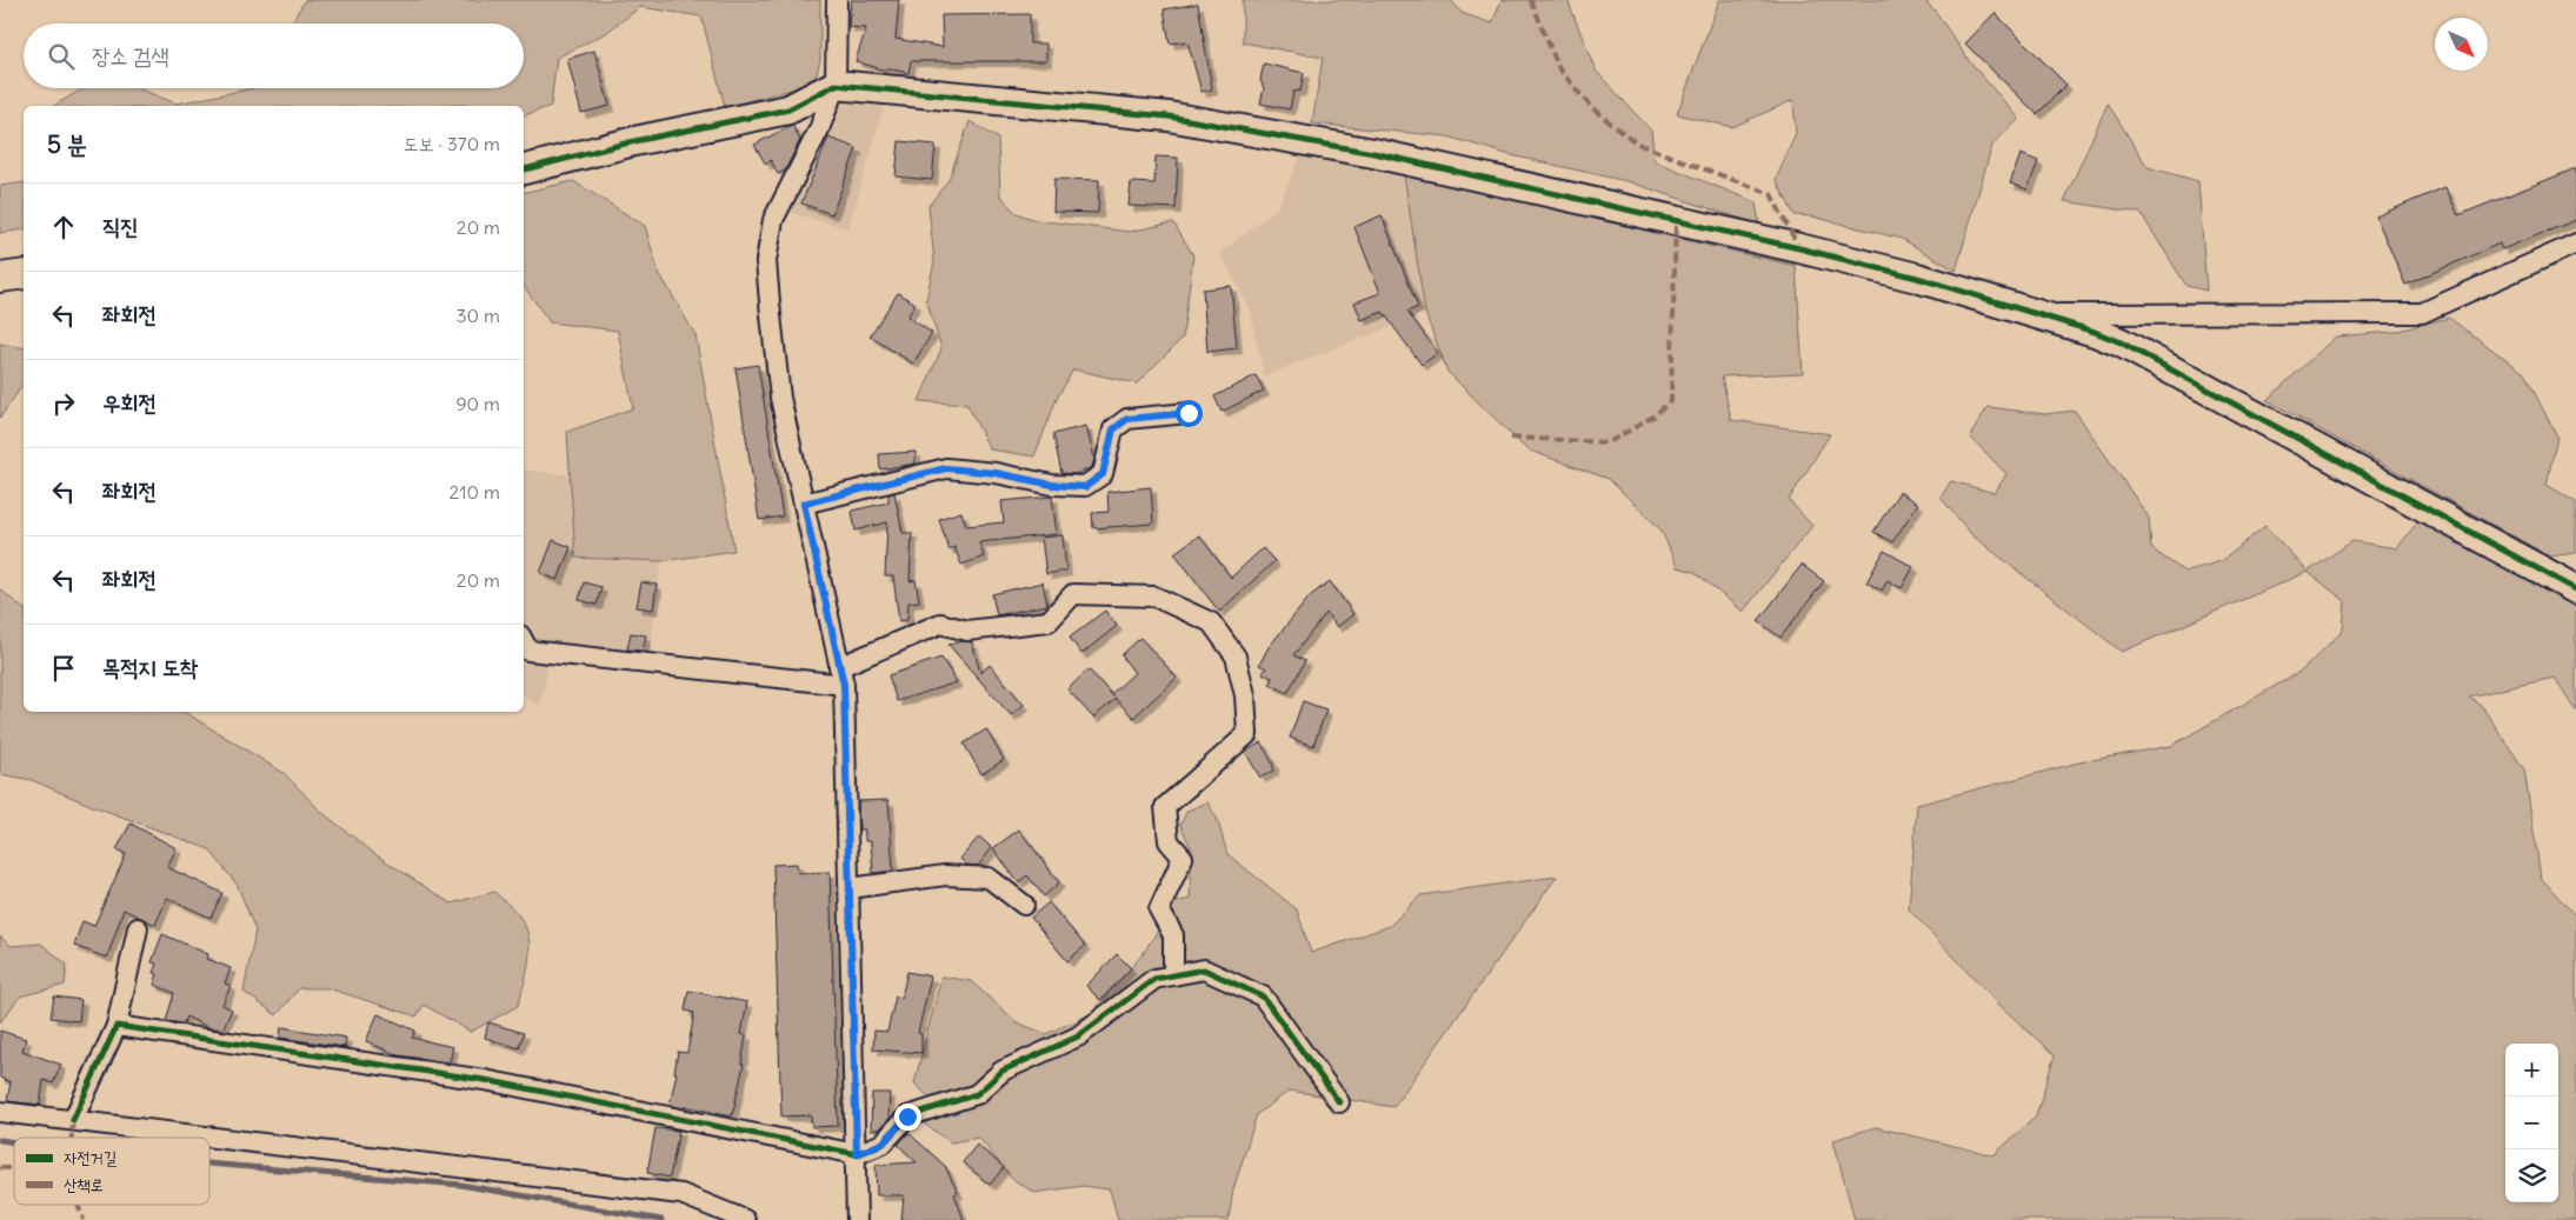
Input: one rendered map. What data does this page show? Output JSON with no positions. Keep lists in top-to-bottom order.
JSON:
{
  "legend": ["자전거길", "산책로"],
  "north": "bottom right",
  "page": {
    "search": "장소 검색",
    "heading": ["5 분", "도보 · 370 m"],
    "list": [
      ["직진", "20 m"],
      ["좌회전", "30 m"],
      ["우회전", "90 m"],
      ["좌회전", "210 m"],
      ["좌회전", "20 m"],
      "목적지 도착"
    ],
    "map_buttons": ["+", "−"]
  }
}
